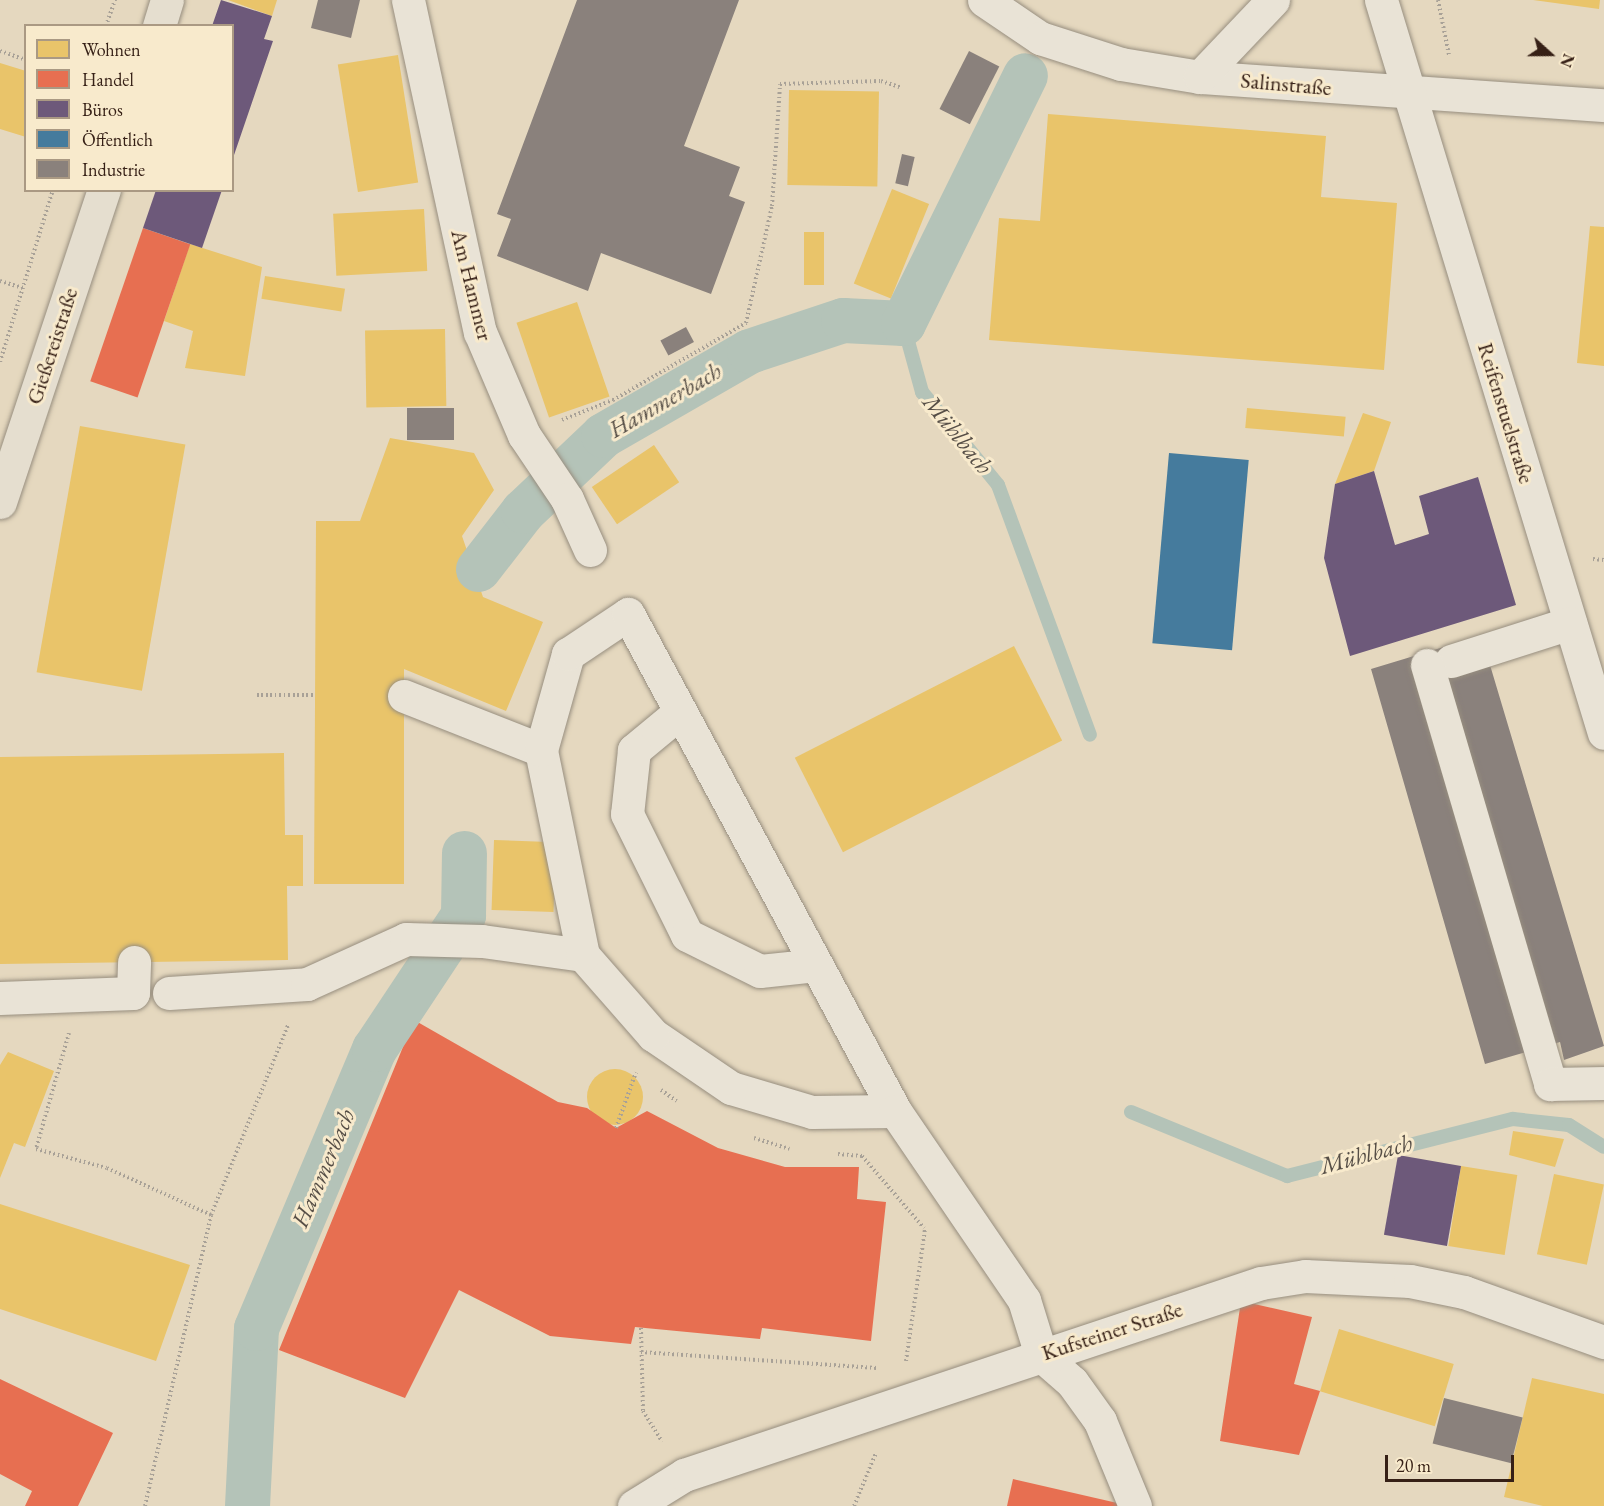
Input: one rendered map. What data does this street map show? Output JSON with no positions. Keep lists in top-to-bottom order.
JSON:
{
  "streets": {
    "main road": ["Gießereistraße"],
    "street": [
      "Salinstraße",
      "Am Hammer",
      "Reifenstuelstraße",
      "Kufsteiner Straße"
    ]
  },
  "crossings": [
    ["Salinstraße", "Reifenstuelstraße"]
  ],
  "water": ["Hammerbach", "Mühlbach"],
  "legend": [
    "Wohnen",
    "Handel",
    "Büros",
    "Öffentlich",
    "Industrie"
  ],
  "scale_bar": "20 m",
  "north": "right"
}
